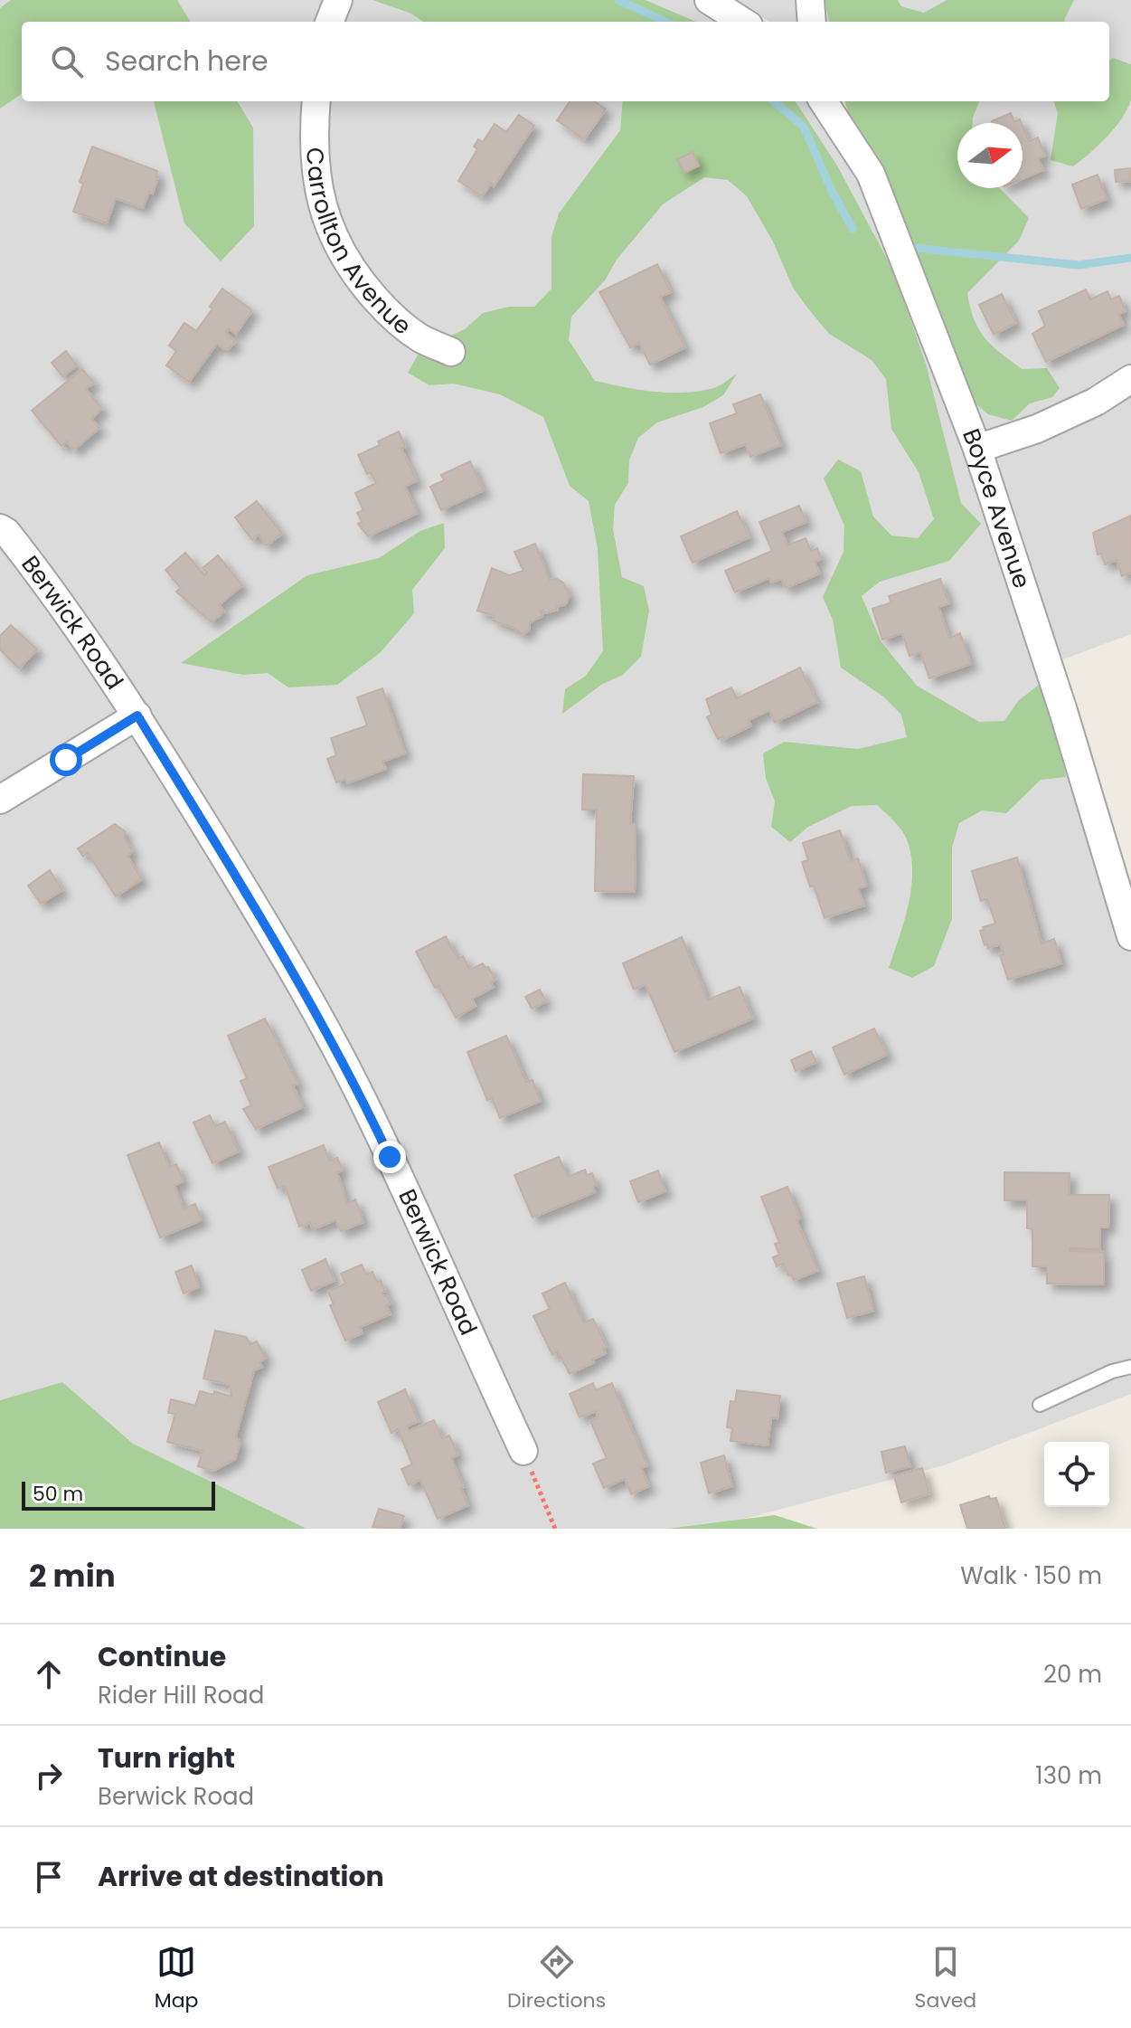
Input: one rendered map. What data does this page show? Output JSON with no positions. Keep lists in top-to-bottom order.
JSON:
{
  "streets": {
    "street": ["Carrollton Avenue", "Boyce Avenue", "Berwick Road"]
  },
  "scale_bar": "50 m",
  "north": "right",
  "page": {
    "search": "Search here",
    "scale": "50 m",
    "heading": ["2 min", "Walk · 150 m"],
    "list": [
      ["Continue", "Rider Hill Road", "20 m"],
      ["Turn right", "Berwick Road", "130 m"],
      "Arrive at destination"
    ],
    "nav": ["Map", "Directions", "Saved"]
  }
}
